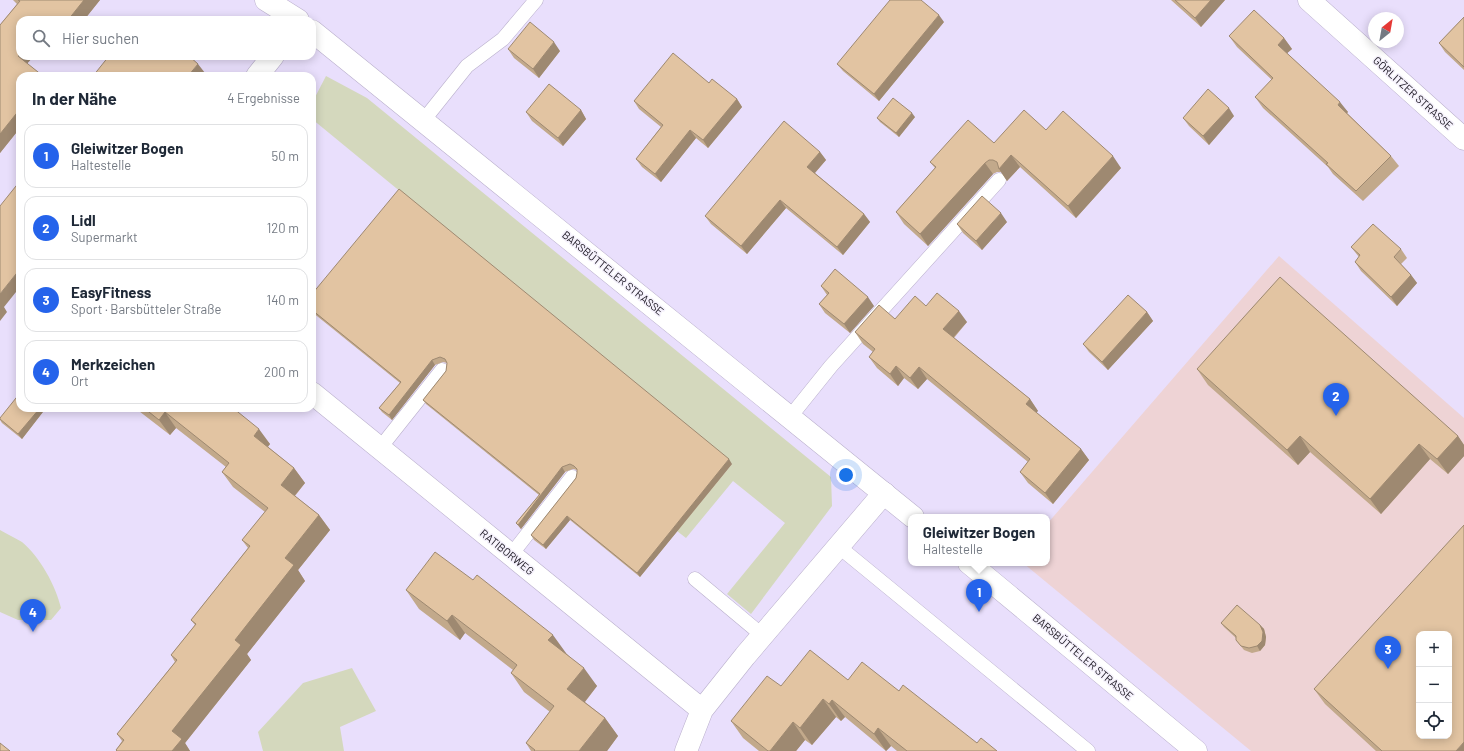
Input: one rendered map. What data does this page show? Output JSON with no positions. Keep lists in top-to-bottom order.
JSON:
{
  "streets": {
    "main road": ["GÖRLITZER STRASSE", "BARSBÜTTELER STRASSE", "RATIBORWEG"]
  },
  "north": "top right",
  "page": {
    "search": "Hier suchen",
    "heading": ["In der Nähe", "4 Ergebnisse"],
    "list": [
      {
        "mark": "1",
        "name": "Gleiwitzer Bogen",
        "note": "Haltestelle",
        "value": "50 m"
      },
      {
        "mark": "2",
        "name": "Lidl",
        "note": "Supermarkt",
        "value": "120 m"
      },
      {
        "mark": "3",
        "name": "EasyFitness",
        "note": "Sport · Barsbütteler Straße",
        "value": "140 m"
      },
      {
        "mark": "4",
        "name": "Merkzeichen",
        "note": "Ort",
        "value": "200 m"
      }
    ],
    "pins": [
      "2",
      "1",
      "4",
      "3"
    ],
    "popup": ["Gleiwitzer Bogen", "Haltestelle"],
    "map_buttons": ["+", "−"]
  }
}
